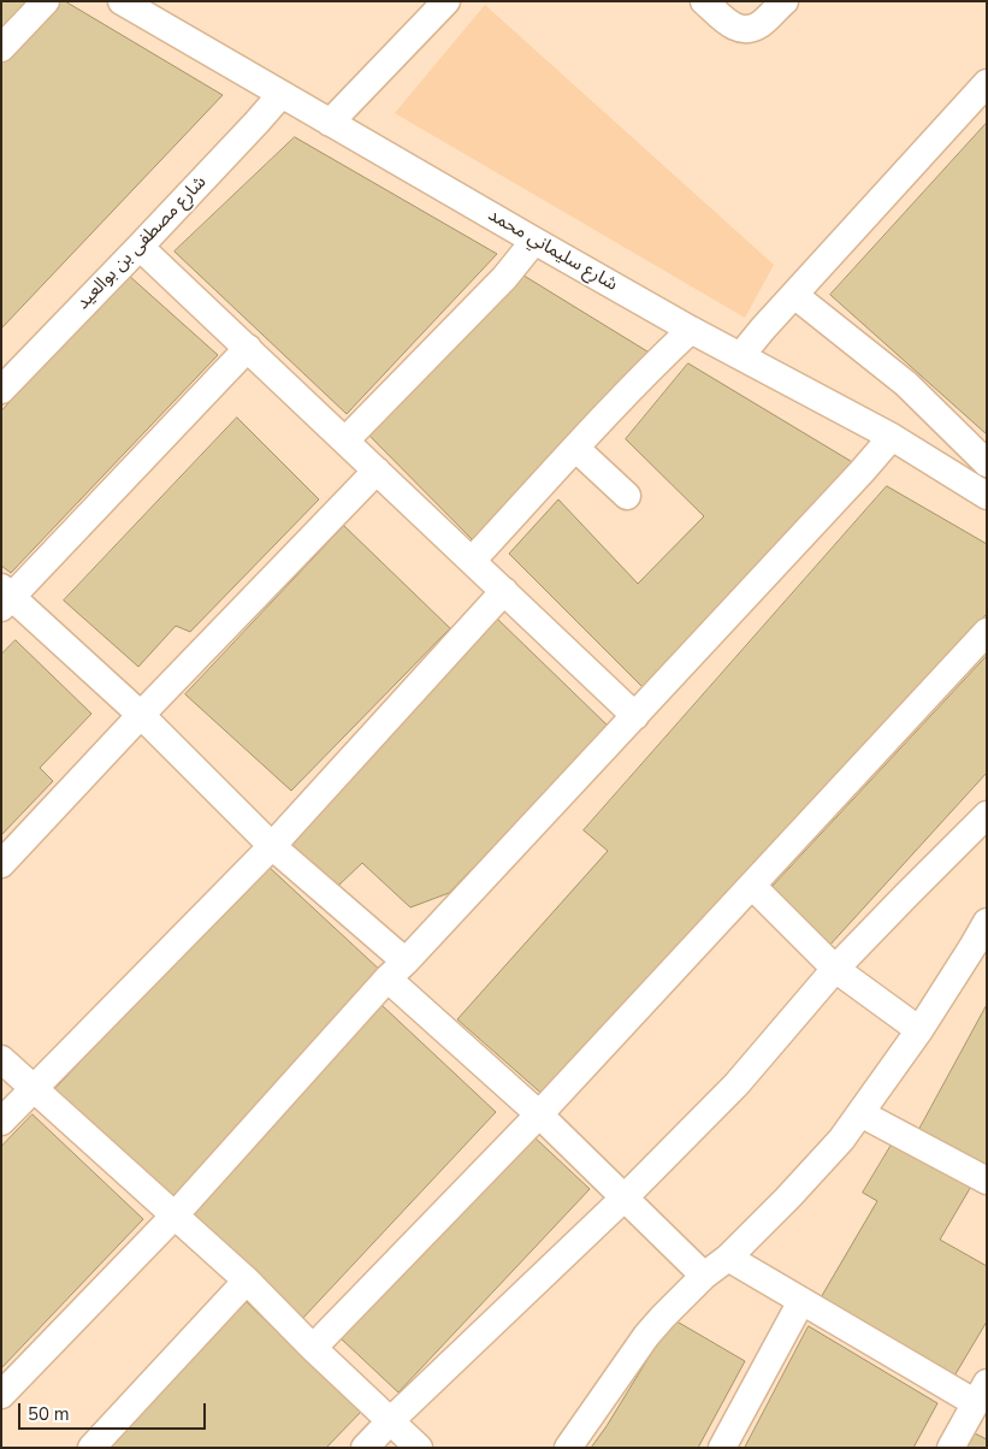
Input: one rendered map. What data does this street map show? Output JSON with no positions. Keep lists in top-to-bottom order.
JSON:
{
  "streets": {
    "street": ["شارع مصطفى بن بوالعيد", "شارع سليماني محمد"]
  },
  "crossings": [
    ["شارع مصطفى بن بوالعيد", "شارع سليماني محمد"]
  ],
  "scale_bar": "50 m"
}
